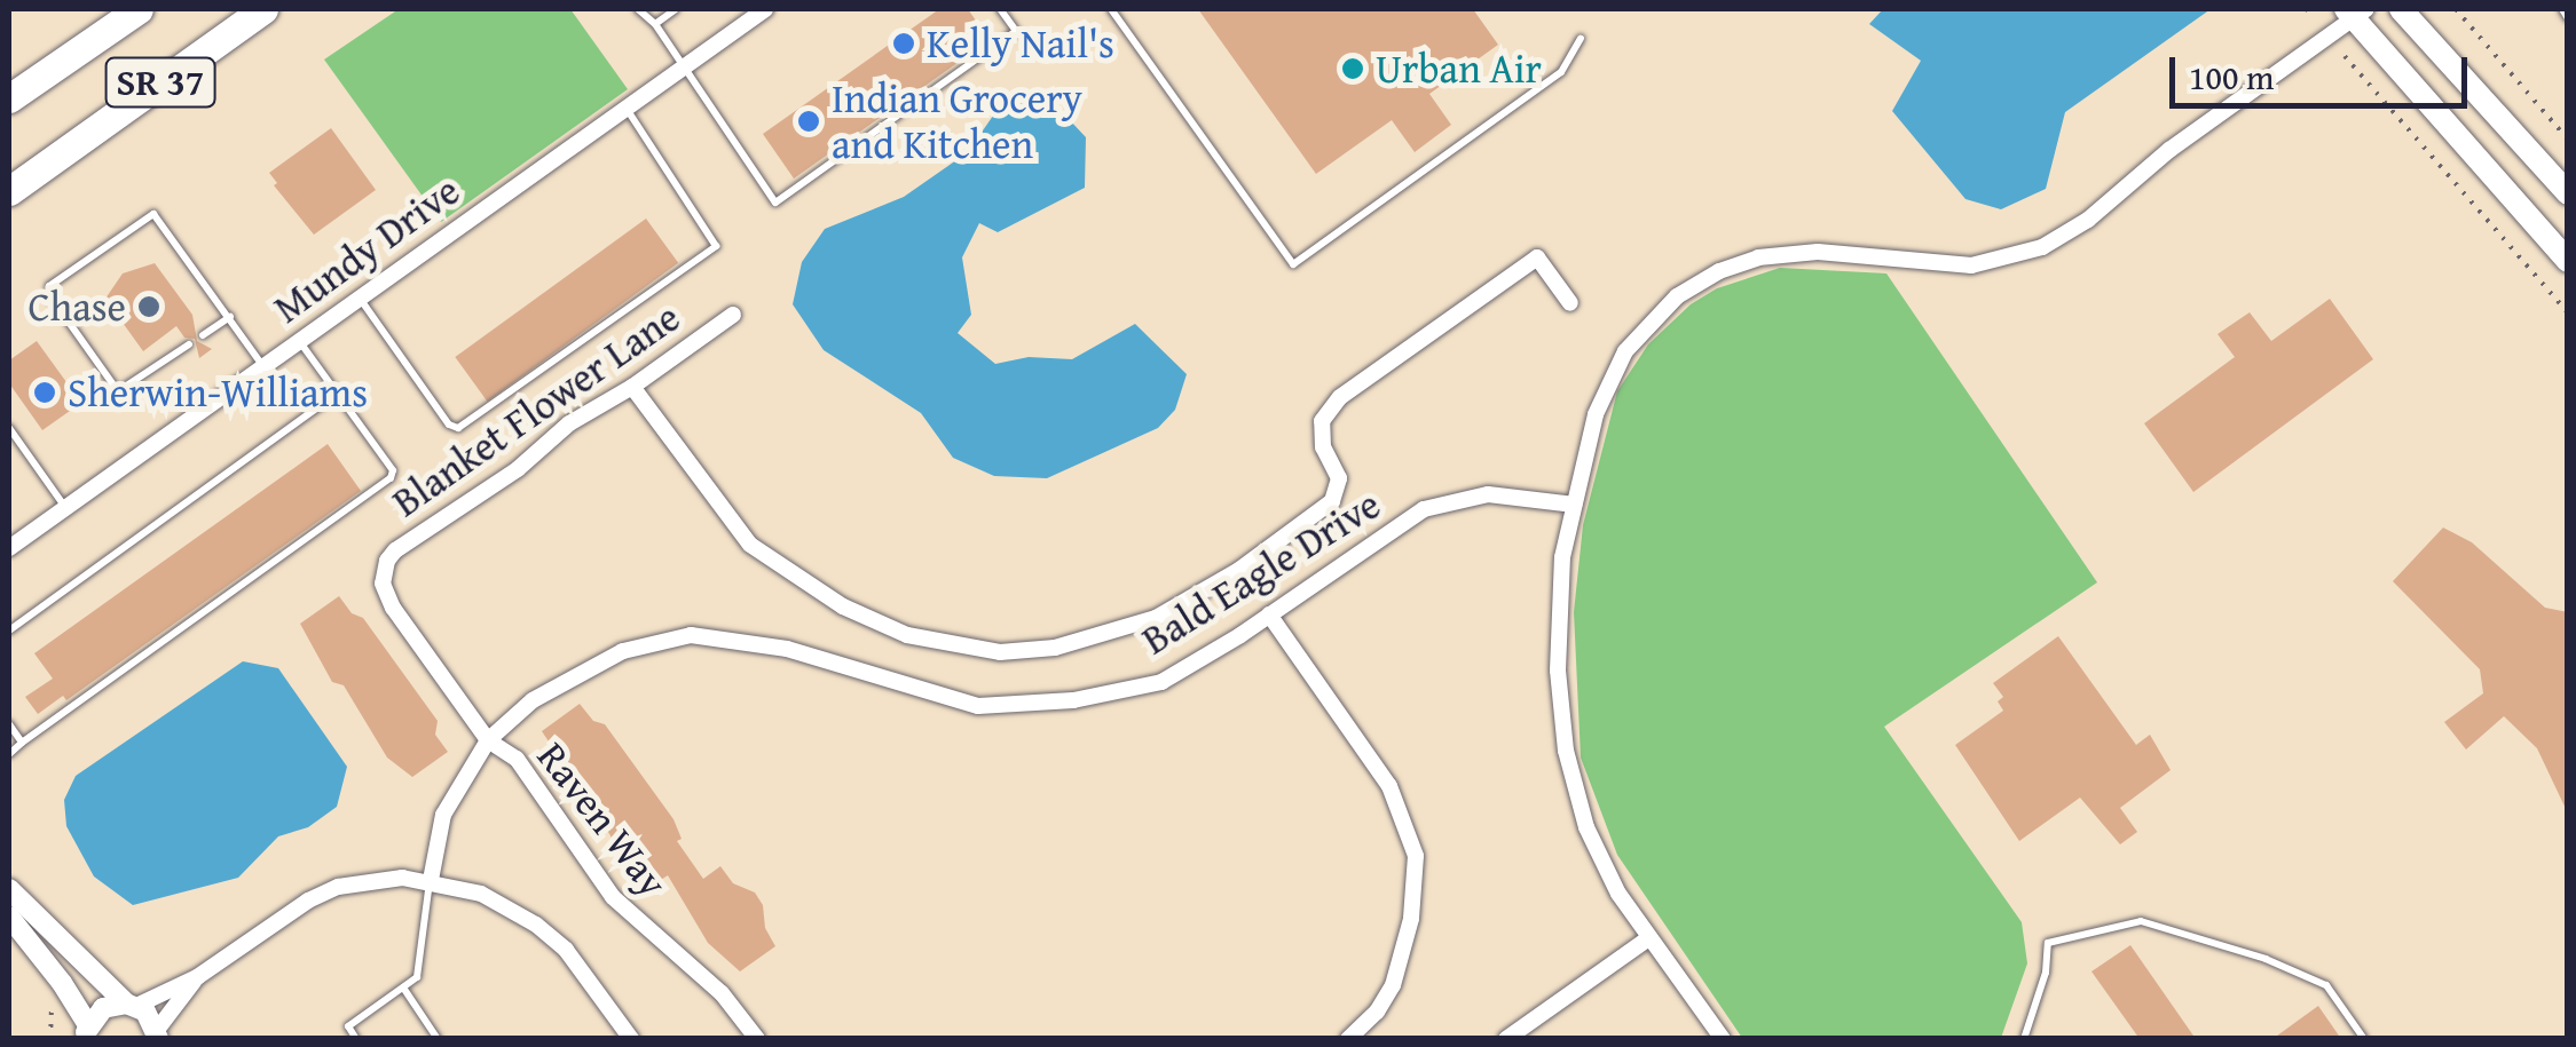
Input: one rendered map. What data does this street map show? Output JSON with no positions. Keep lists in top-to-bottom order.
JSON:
{
  "streets": {
    "highway": ["SR 37"],
    "street": [
      "Mundy Drive",
      "Blanket Flower Lane",
      "Bald Eagle Drive",
      "Raven Way"
    ]
  },
  "crossings": [
    ["Blanket Flower Lane", "Bald Eagle Drive"],
    ["Blanket Flower Lane", "Raven Way"],
    ["Bald Eagle Drive", "Raven Way"]
  ],
  "places": [
    "Kelly Nail's",
    "Urban Air",
    "Indian Grocery and Kitchen",
    "Chase",
    "Sherwin-Williams"
  ],
  "scale_bar": "100 m"
}
